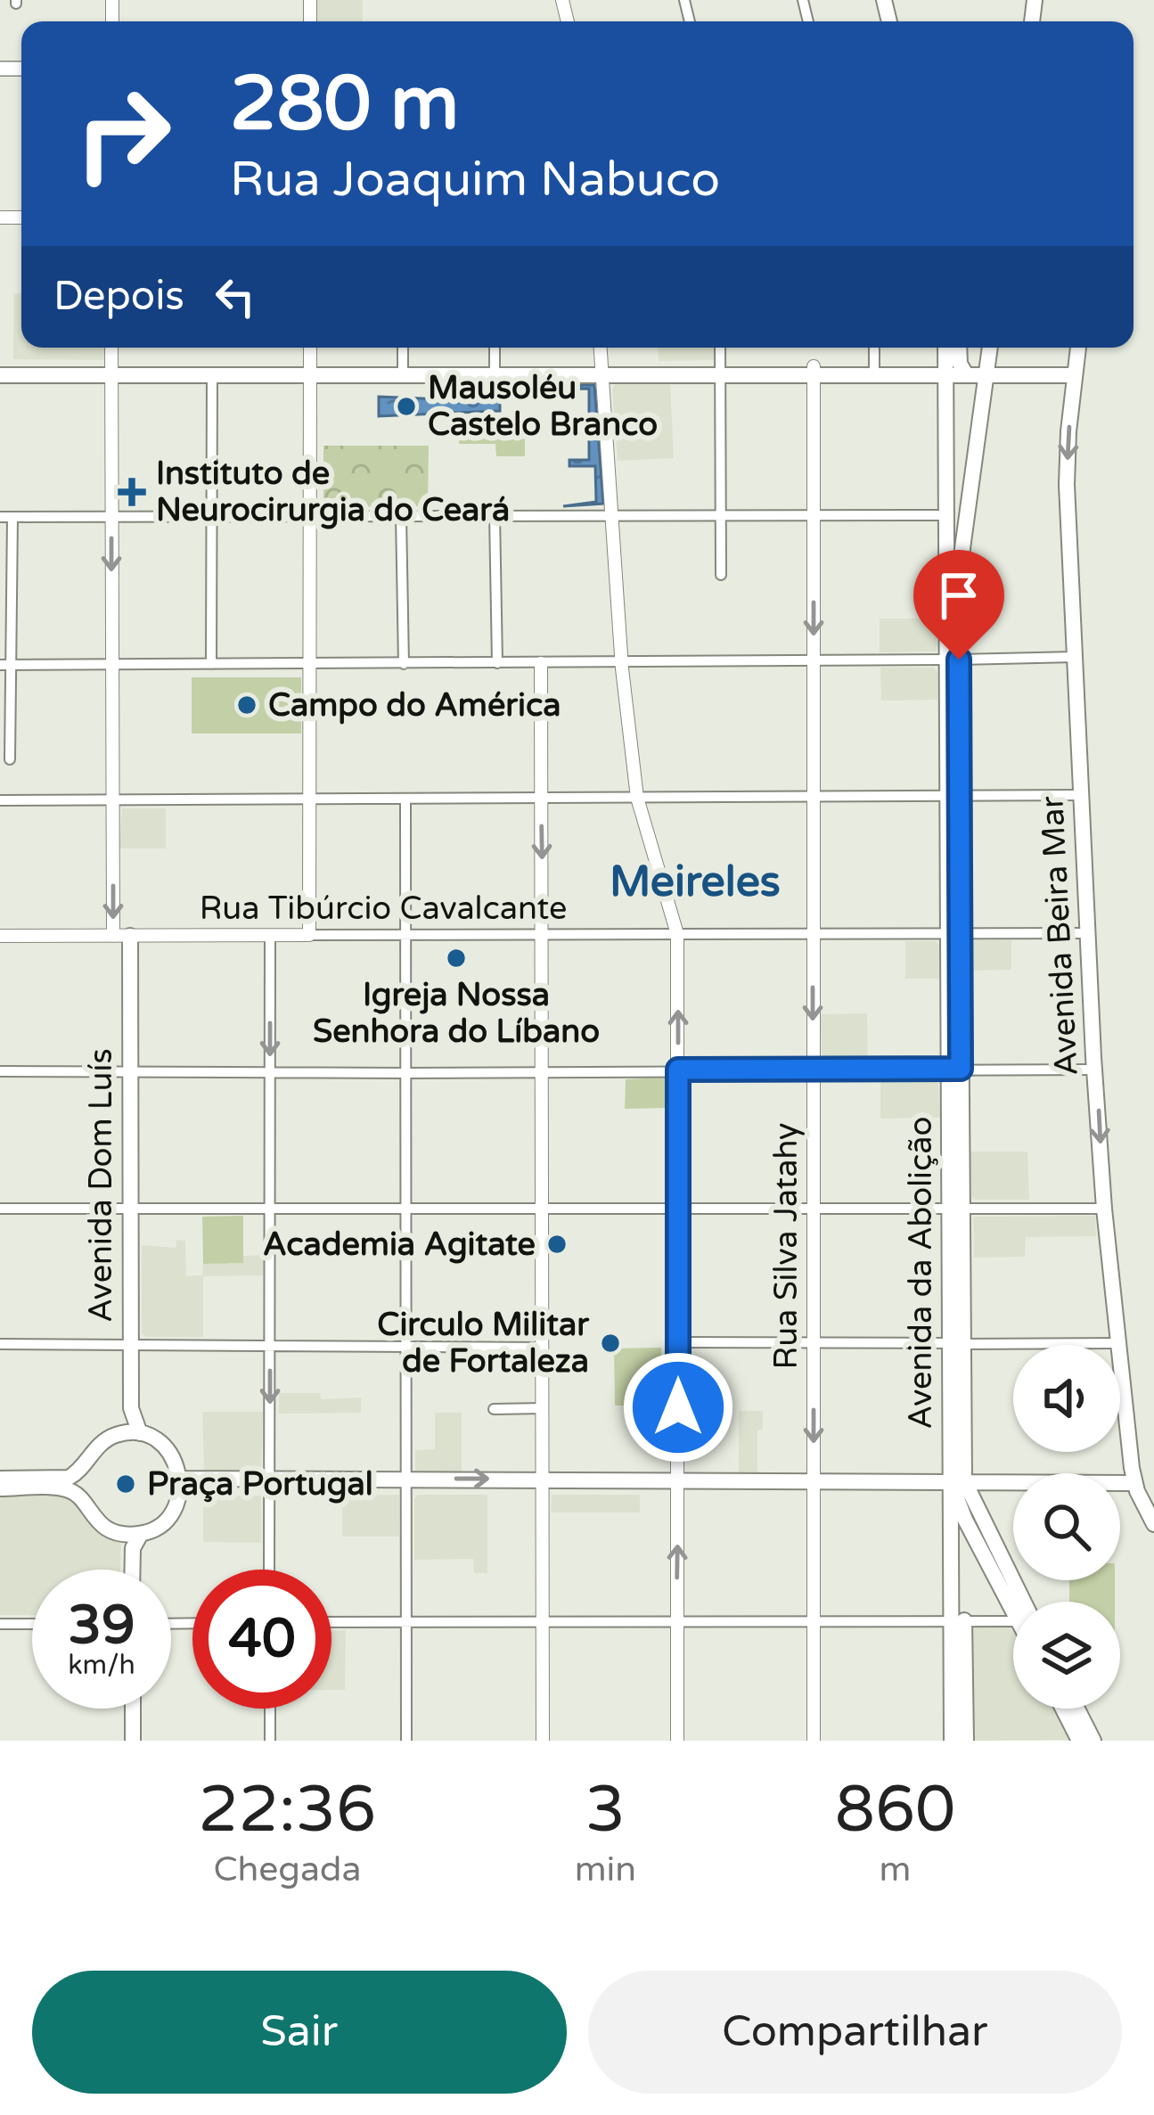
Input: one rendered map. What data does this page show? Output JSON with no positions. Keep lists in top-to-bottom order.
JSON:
{
  "streets": {
    "main road": ["Avenida Beira Mar", "Avenida Dom Luís", "Avenida da Abolição"],
    "street": ["Rua Tibúrcio Cavalcante", "Rua Silva Jatahy"]
  },
  "crossings": [
    ["Rua Tibúrcio Cavalcante", "Avenida Beira Mar"],
    ["Rua Tibúrcio Cavalcante", "Avenida Dom Luís"],
    ["Rua Tibúrcio Cavalcante", "Rua Silva Jatahy"],
    ["Rua Tibúrcio Cavalcante", "Avenida da Abolição"]
  ],
  "one_way": ["Avenida Beira Mar"],
  "districts": ["Meireles"],
  "places": {
    "other": [
      "Mausoléu Castelo Branco",
      "Campo do América",
      "Igreja Nossa Senhora do Líbano",
      "Academia Agitate",
      "Circulo Militar de Fortaleza",
      "Praça Portugal"
    ],
    "health": ["Instituto de Neurocirurgia do Ceará"]
  },
  "page": {
    "turn": ["280 m", "Rua Joaquim Nabuco"],
    "then": "Depois",
    "speed": "39 km/h",
    "limit": "40",
    "eta": [
      "22:36",
      "Chegada",
      "3",
      "min",
      "860",
      "m"
    ],
    "buttons": ["Sair", "Compartilhar"]
  }
}
